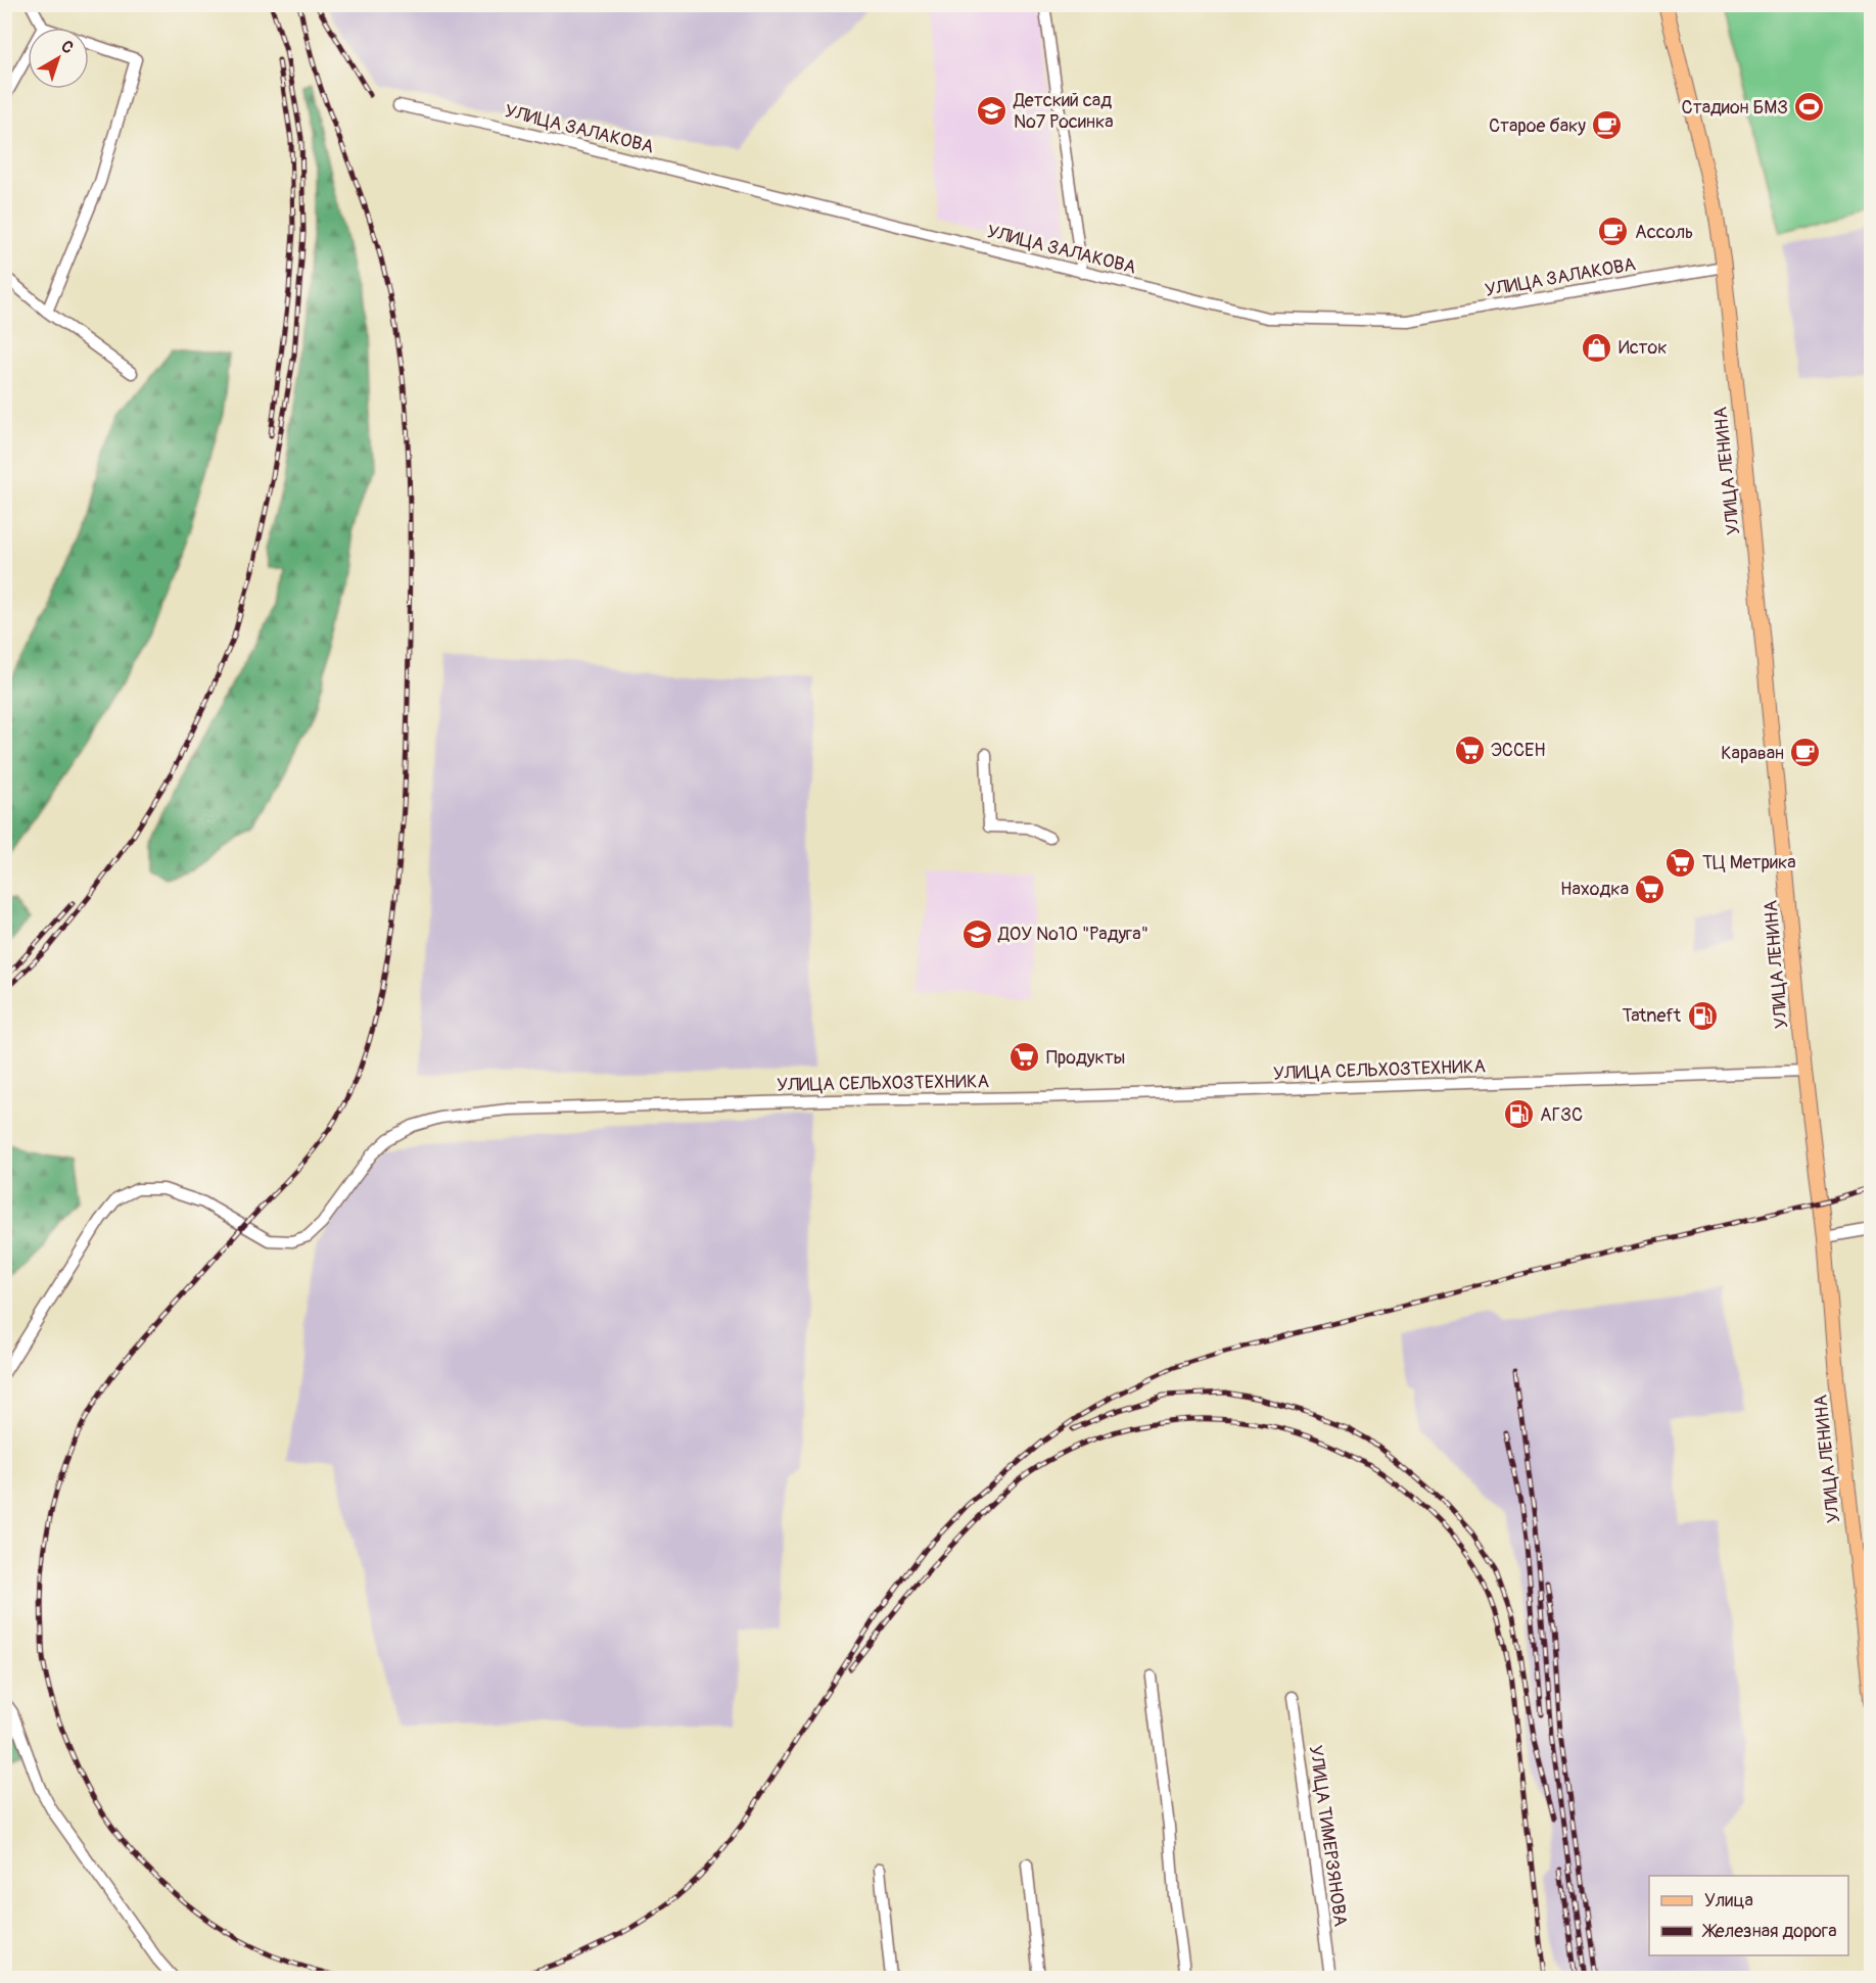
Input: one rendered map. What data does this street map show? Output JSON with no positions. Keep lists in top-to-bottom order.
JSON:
{
  "streets": {
    "main road": ["УЛИЦА ЛЕНИНА"],
    "street": ["УЛИЦА ЗАЛАКОВА", "УЛИЦА СЕЛЬХОЗТЕХНИКА", "УЛИЦА ТИМЕРЗЯНОВА"]
  },
  "crossings": [
    ["УЛИЦА ЗАЛАКОВА", "УЛИЦА ЛЕНИНА"],
    ["УЛИЦА ЛЕНИНА", "УЛИЦА СЕЛЬХОЗТЕХНИКА"]
  ],
  "places": {
    "sports": ["Стадион БМЗ"],
    "school or university": ["Детский сад №7 Росинка", "ДОУ №10 \"Радуга\""],
    "cafe": ["Старое баку", "Ассоль", "Караван"],
    "shop": ["Исток"],
    "supermarket": [
      "ЭССЕН",
      "ТЦ Метрика",
      "Находка",
      "Продукты"
    ],
    "fuel station": ["Tatneft", "АГЗС"]
  },
  "legend": ["Улица", "Железная дорога"],
  "north": "top right"
}
